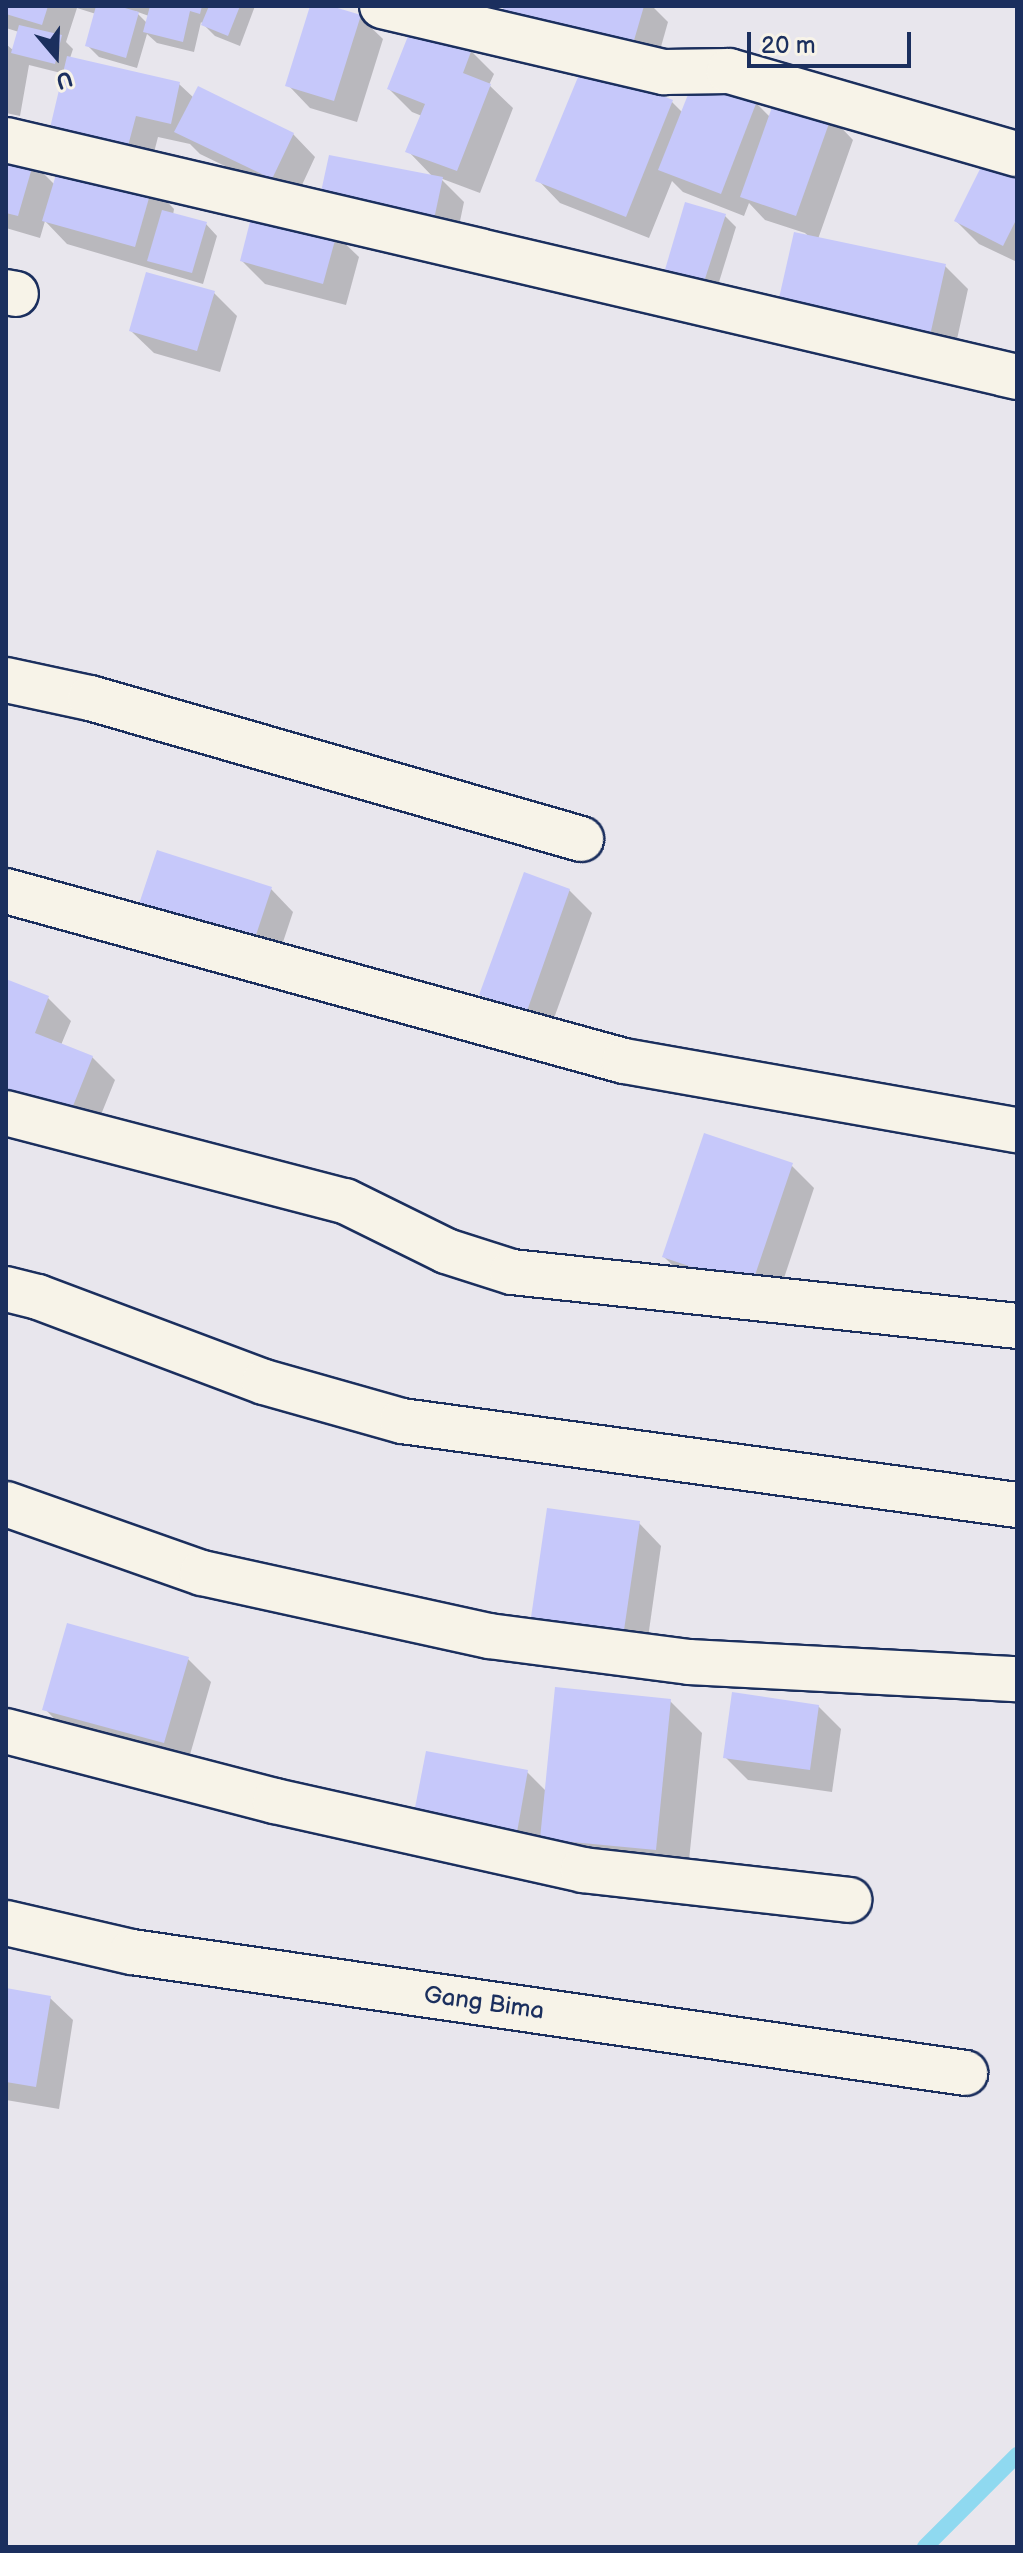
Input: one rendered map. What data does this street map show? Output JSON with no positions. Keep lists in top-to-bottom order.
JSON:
{
  "streets": {
    "street": ["Gang Bima"]
  },
  "scale_bar": "20 m",
  "north": "bottom"
}
